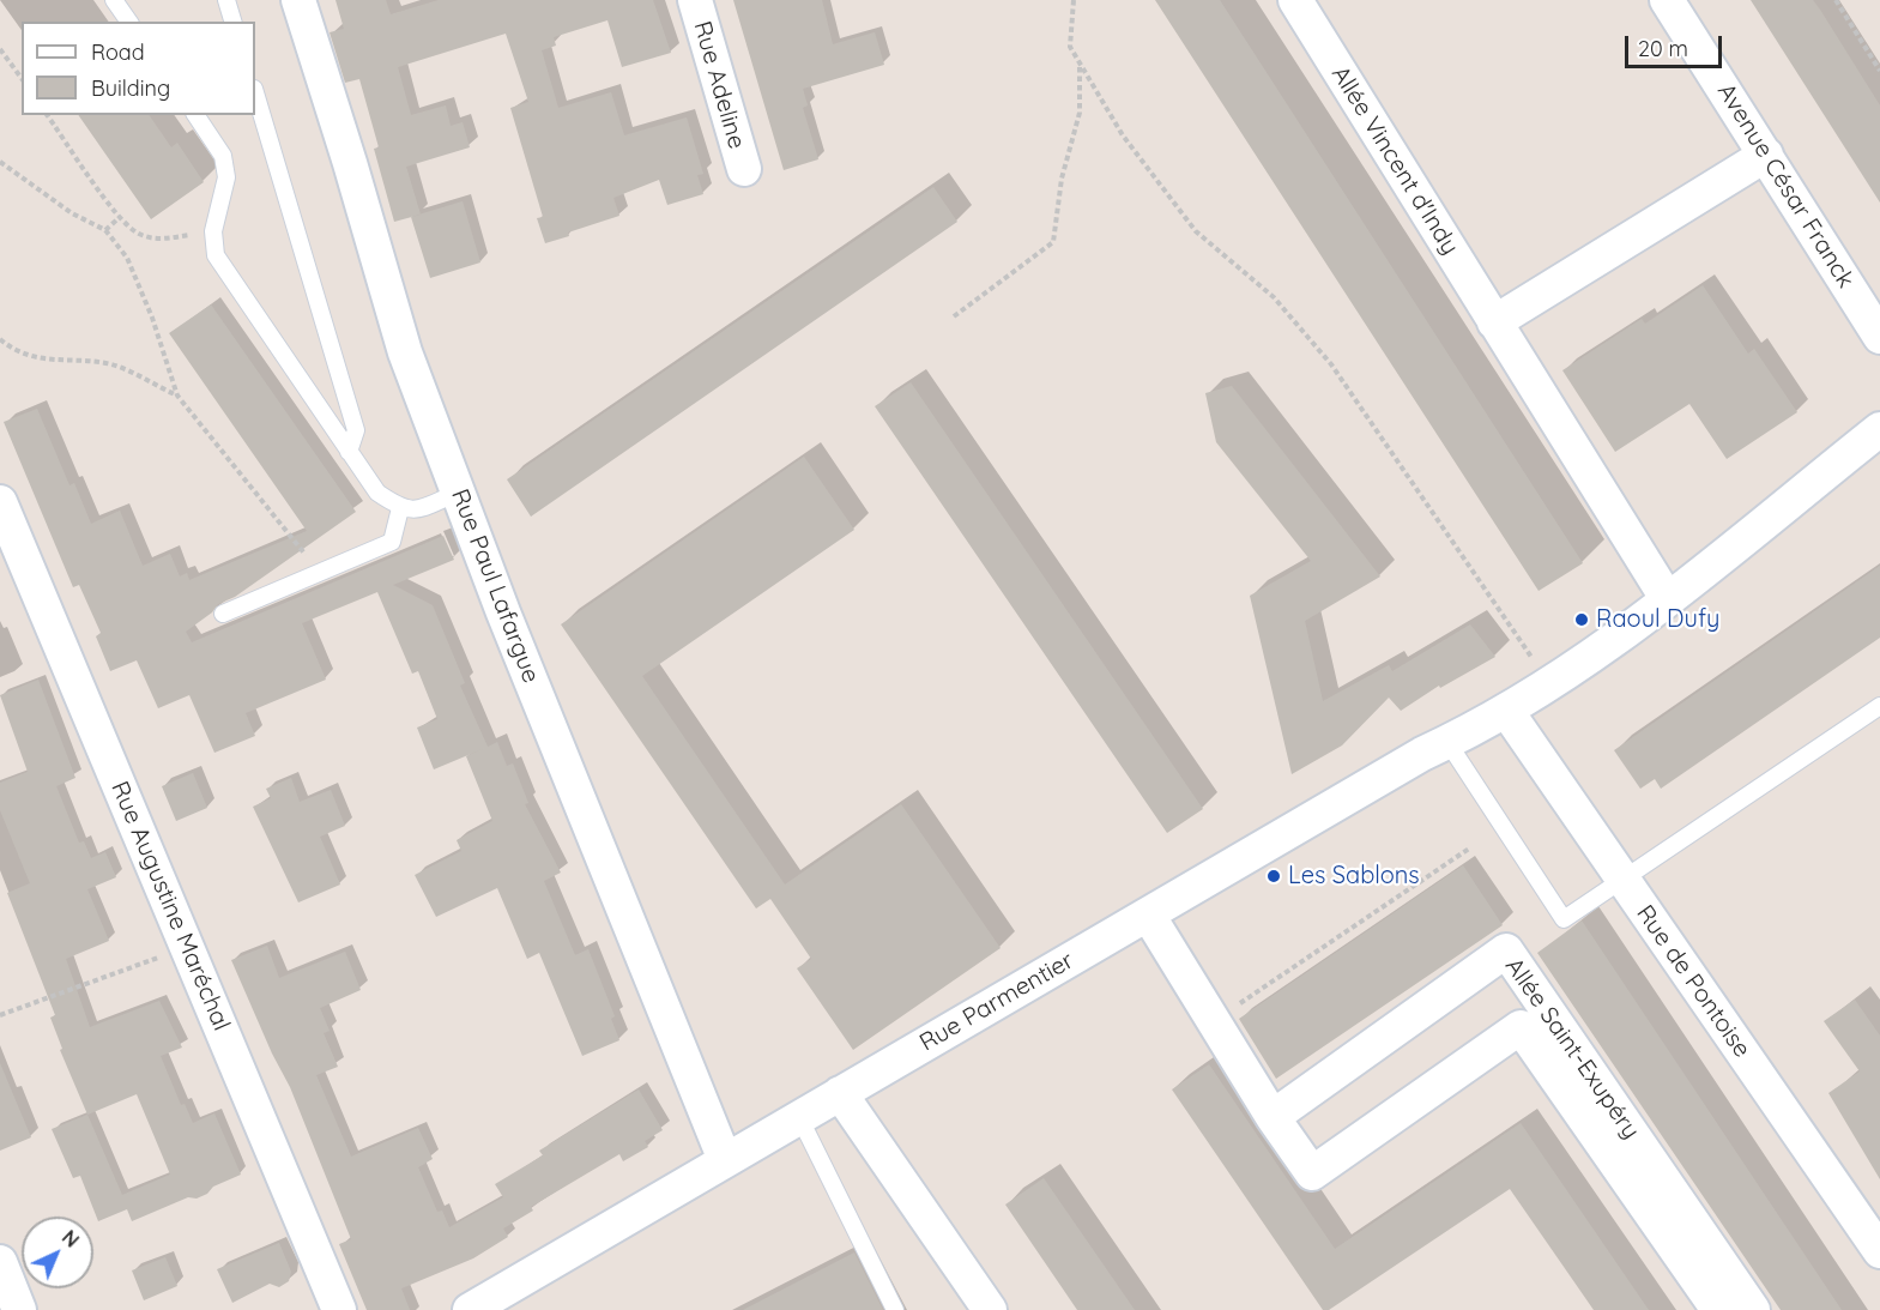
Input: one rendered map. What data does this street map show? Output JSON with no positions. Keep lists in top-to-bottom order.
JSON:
{
  "streets": {
    "street": [
      "Rue Adeline",
      "Allée Vincent d'Indy",
      "Avenue César Franck",
      "Rue Paul Lafargue",
      "Rue Augustine Maréchal",
      "Rue de Pontoise",
      "Rue Parmentier",
      "Allée Saint-Exupéry"
    ]
  },
  "crossings": [
    ["Allée Vincent d'Indy", "Rue Parmentier"],
    ["Rue Paul Lafargue", "Rue Parmentier"],
    ["Rue de Pontoise", "Rue Parmentier"],
    ["Rue Parmentier", "Allée Saint-Exupéry"]
  ],
  "places": ["Raoul Dufy", "Les Sablons"],
  "legend": ["Road", "Building"],
  "scale_bar": "20 m",
  "north": "top right"
}
